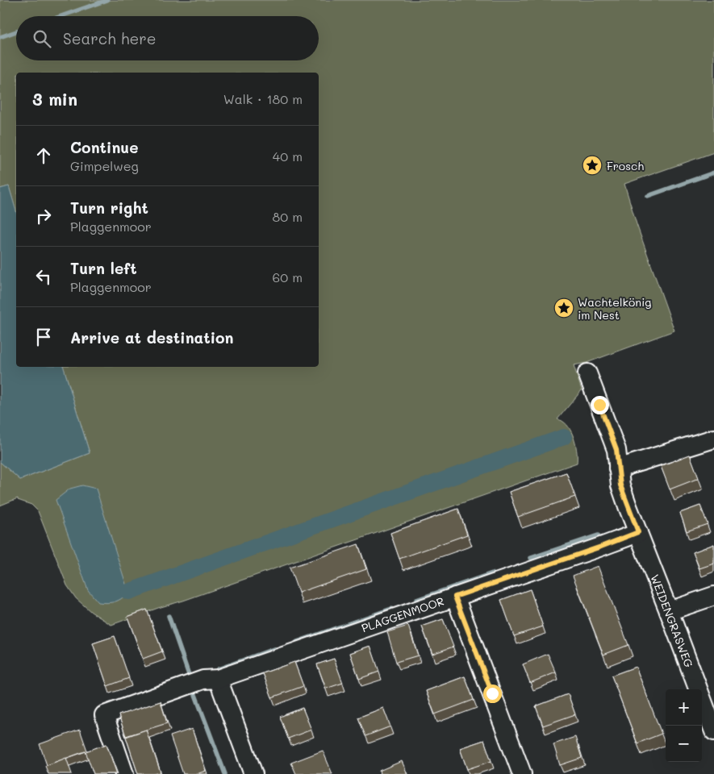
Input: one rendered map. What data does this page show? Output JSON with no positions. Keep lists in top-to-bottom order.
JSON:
{
  "streets": {
    "street": ["PLAGGENMOOR", "WEIDENGRASWEG"]
  },
  "crossings": [
    ["PLAGGENMOOR", "WEIDENGRASWEG"]
  ],
  "places": {
    "place": ["Frosch", "Wachtelkönig im Nest"]
  },
  "page": {
    "search": "Search here",
    "heading": ["3 min", "Walk · 180 m"],
    "list": [
      ["Continue", "Gimpelweg", "40 m"],
      ["Turn right", "Plaggenmoor", "80 m"],
      ["Turn left", "Plaggenmoor", "60 m"],
      "Arrive at destination"
    ],
    "map_buttons": ["+", "−"]
  }
}
